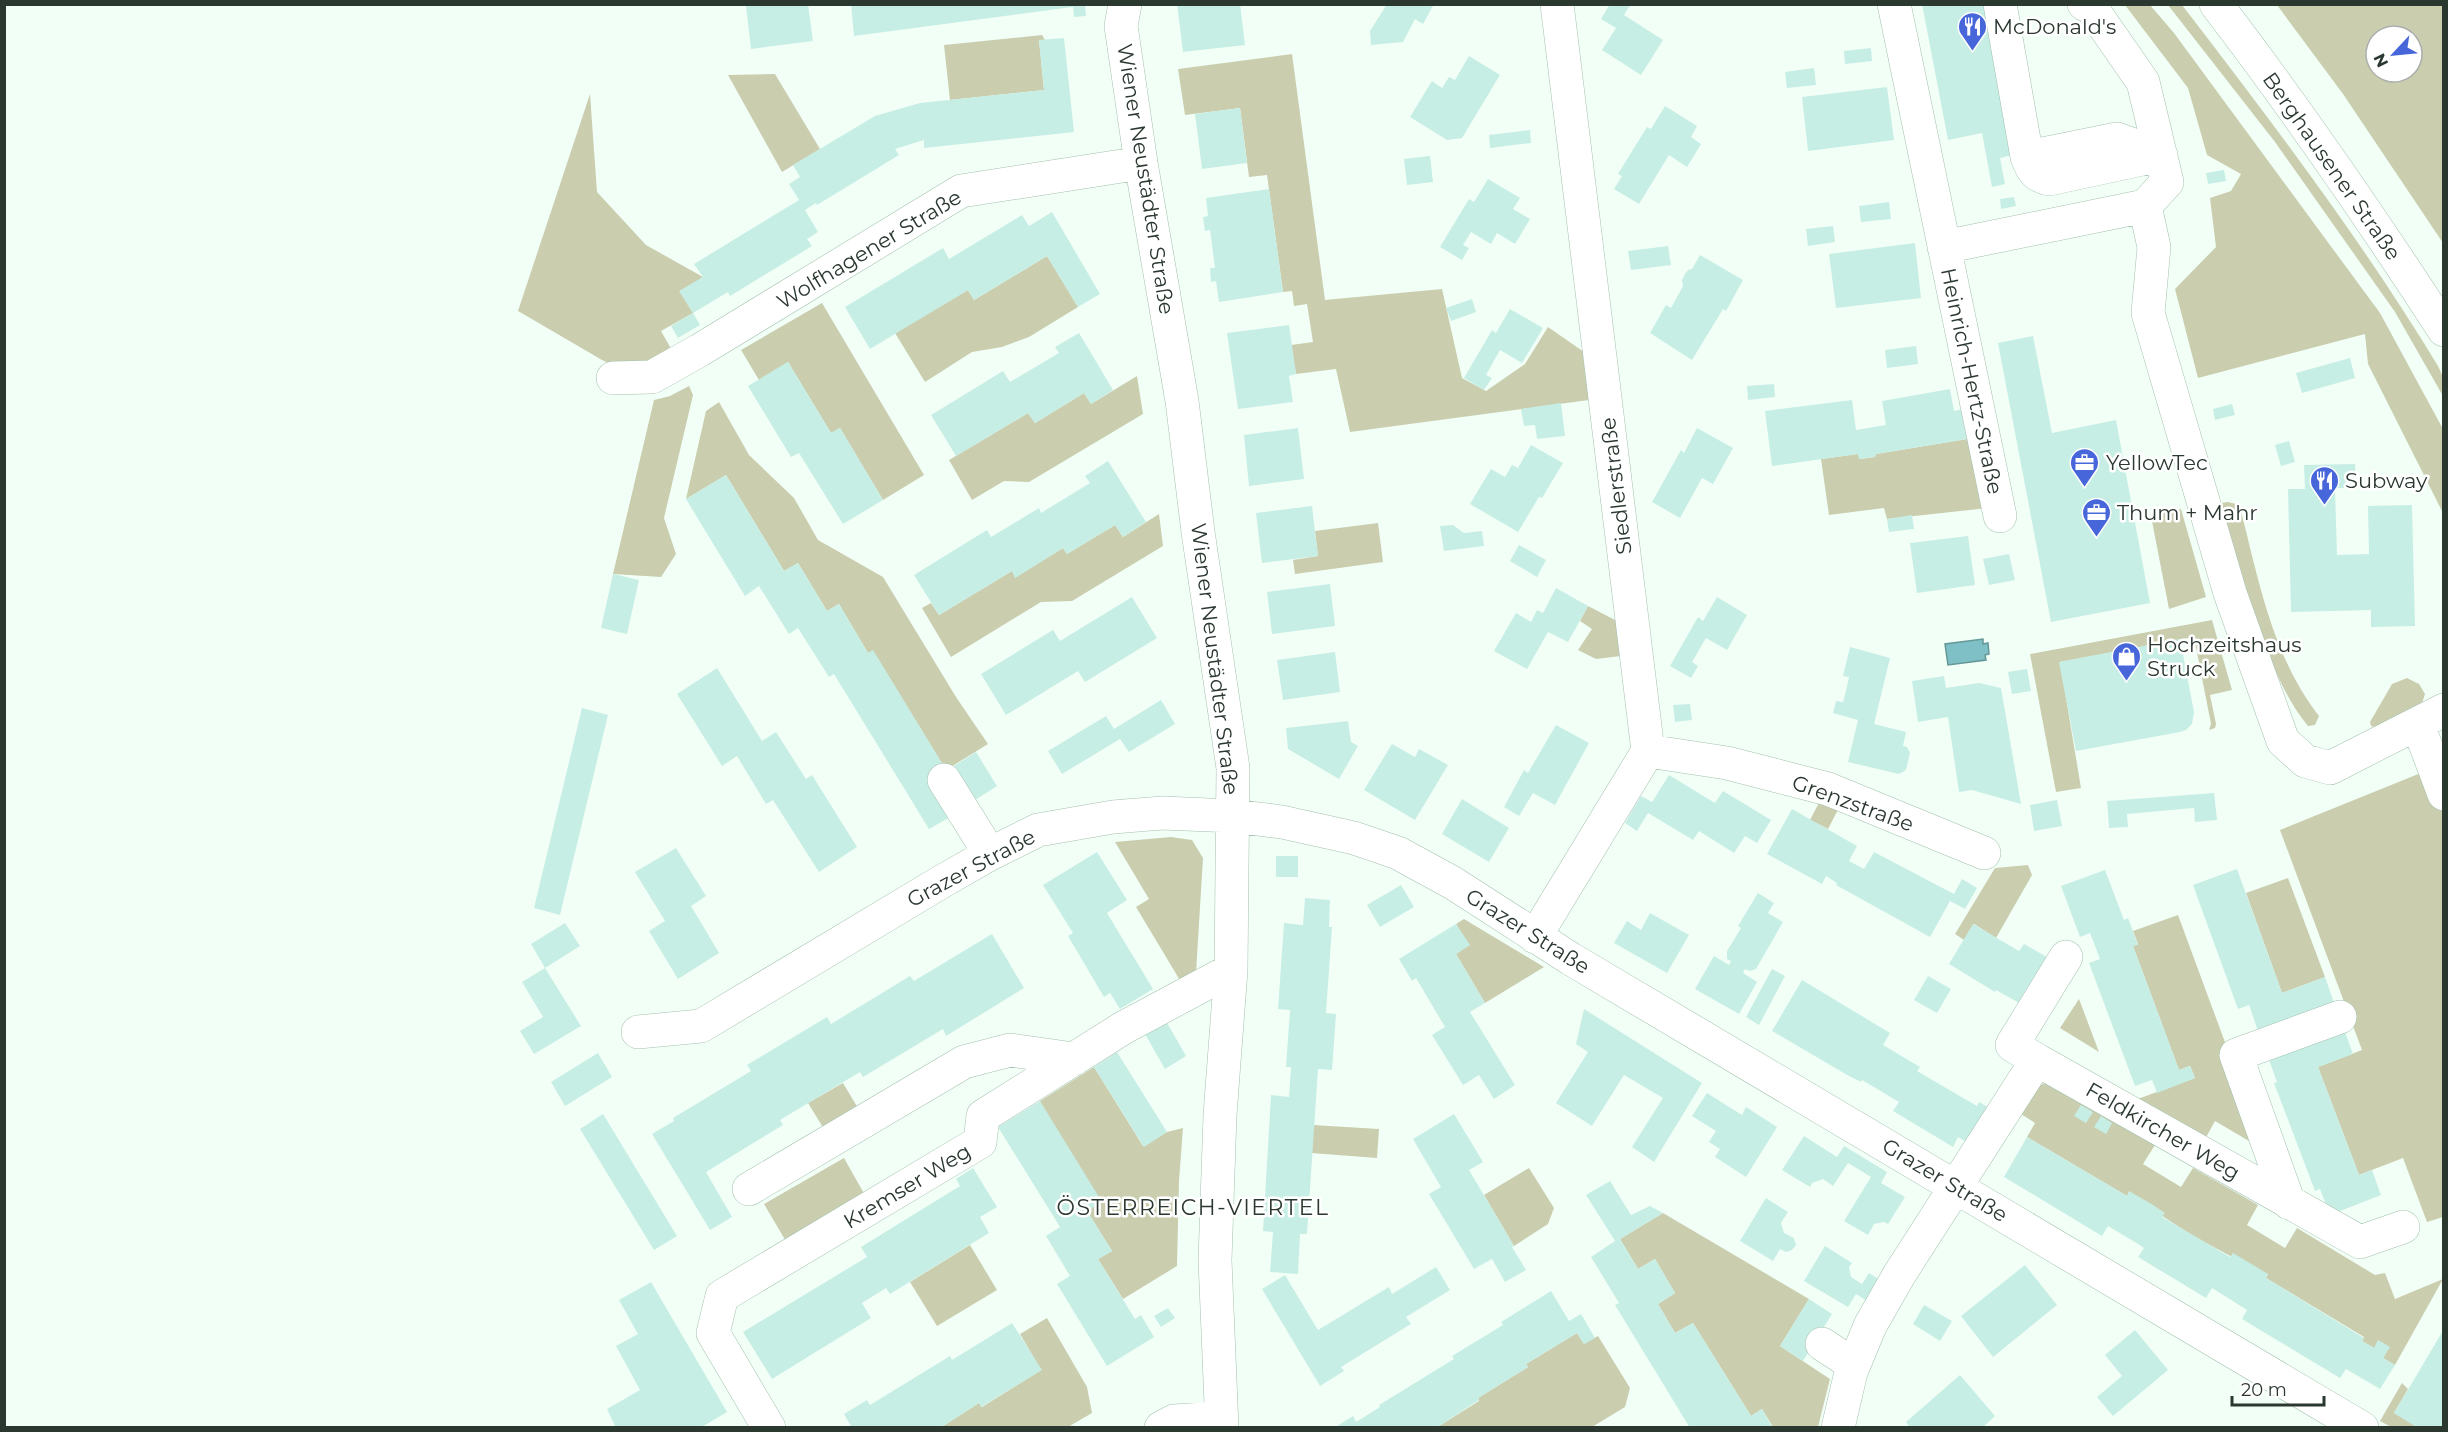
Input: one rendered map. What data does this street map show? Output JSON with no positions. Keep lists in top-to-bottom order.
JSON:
{
  "streets": {
    "street": [
      "Berghausener Straße",
      "Wiener Neustädter Straße",
      "Wolfhagener Straße",
      "Heinrich-Hertz-Straße",
      "Siedlerstraße",
      "Grenzstraße",
      "Grazer Straße",
      "Feldkircher Weg",
      "Kremser Weg"
    ]
  },
  "crossings": [
    ["Wiener Neustädter Straße", "Wolfhagener Straße"],
    ["Wiener Neustädter Straße", "Grazer Straße"],
    ["Wiener Neustädter Straße", "Kremser Weg"],
    ["Siedlerstraße", "Grenzstraße"]
  ],
  "districts": ["ÖSTERREICH-VIERTEL"],
  "places": {
    "restaurant": ["McDonald's", "Subway"],
    "office": ["YellowTec", "Thum + Mahr"],
    "shop": ["Hochzeitshaus Struck"]
  },
  "scale_bar": "20 m",
  "north": "bottom left"
}
